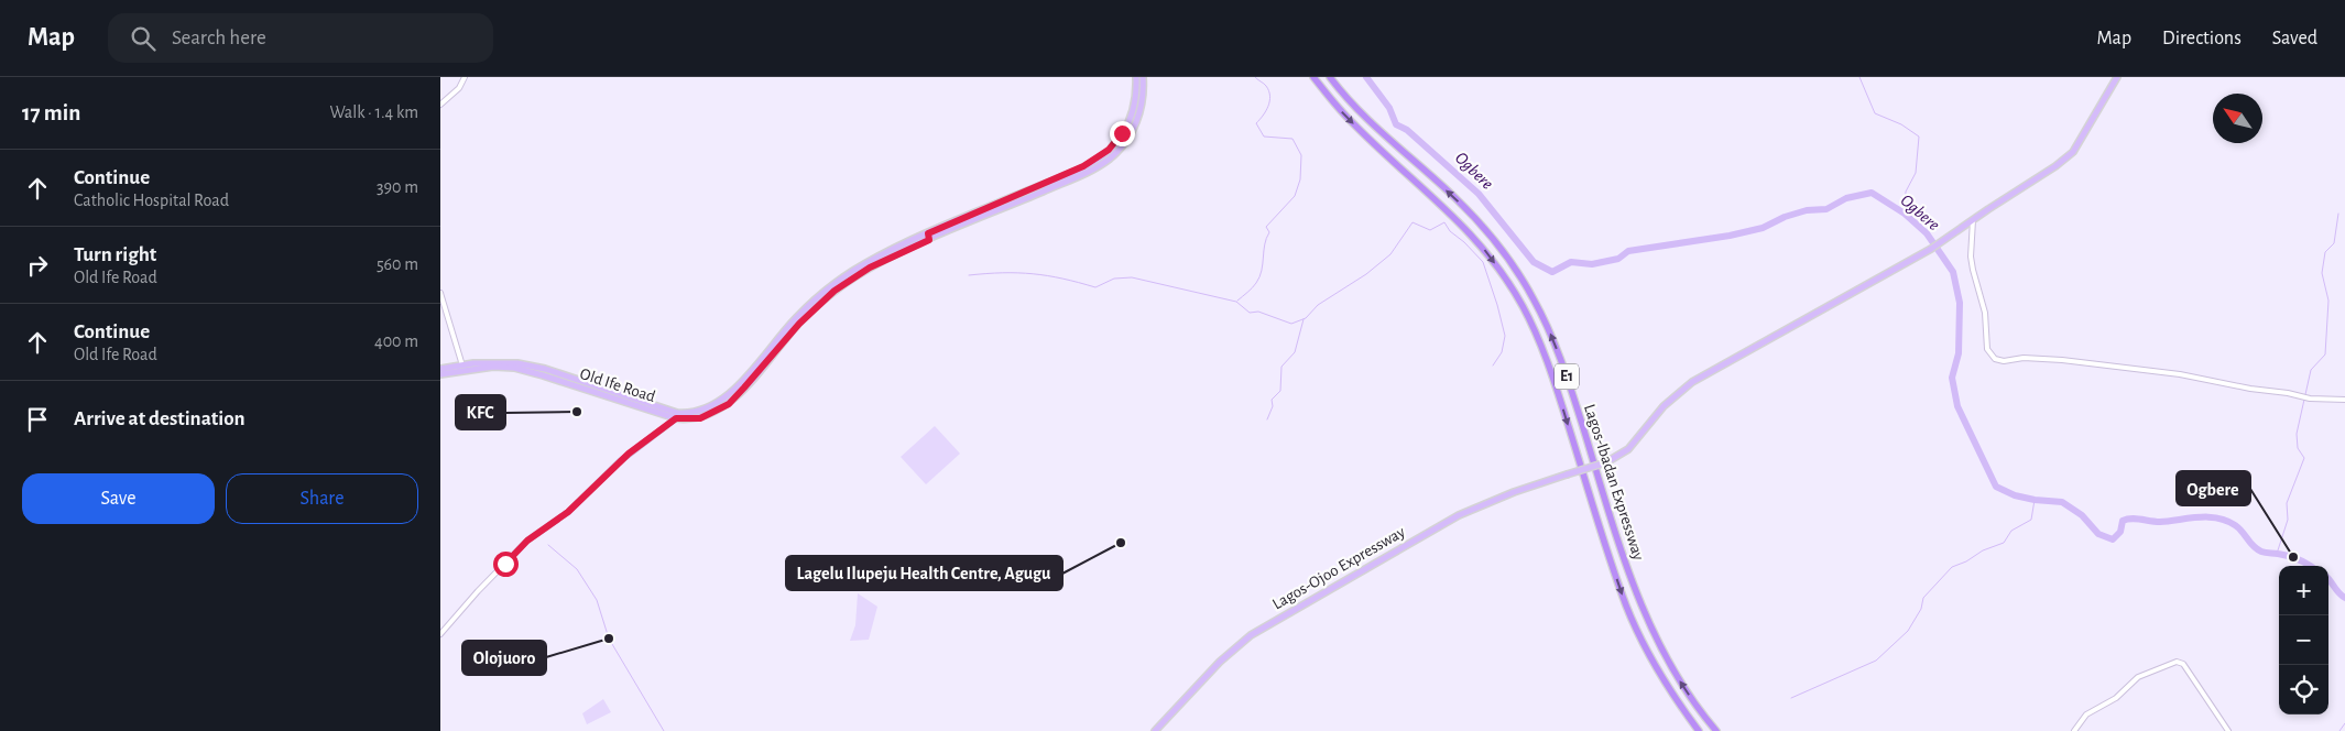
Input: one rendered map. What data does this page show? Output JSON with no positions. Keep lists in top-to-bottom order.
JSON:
{
  "streets": {
    "highway": ["E1", "Lagos-Ibadan Expressway"],
    "main road": ["Old Ife Road", "Lagos-Ojoo Expressway"]
  },
  "water": ["Ogbere"],
  "places": [
    "KFC",
    "Lagelu Ilupeju Health Centre, Agugu",
    "Ogbere",
    "Olojuoro"
  ],
  "north": "top left",
  "page": {
    "header": "Map",
    "search": "Search here",
    "nav": ["Map", "Directions", "Saved"],
    "heading": ["17 min", "Walk · 1.4 km"],
    "list": [
      ["Continue", "Catholic Hospital Road", "390 m"],
      ["Turn right", "Old Ife Road", "560 m"],
      ["Continue", "Old Ife Road", "400 m"],
      "Arrive at destination"
    ],
    "buttons": ["Save", "Share"],
    "map_buttons": ["+", "−"]
  }
}
